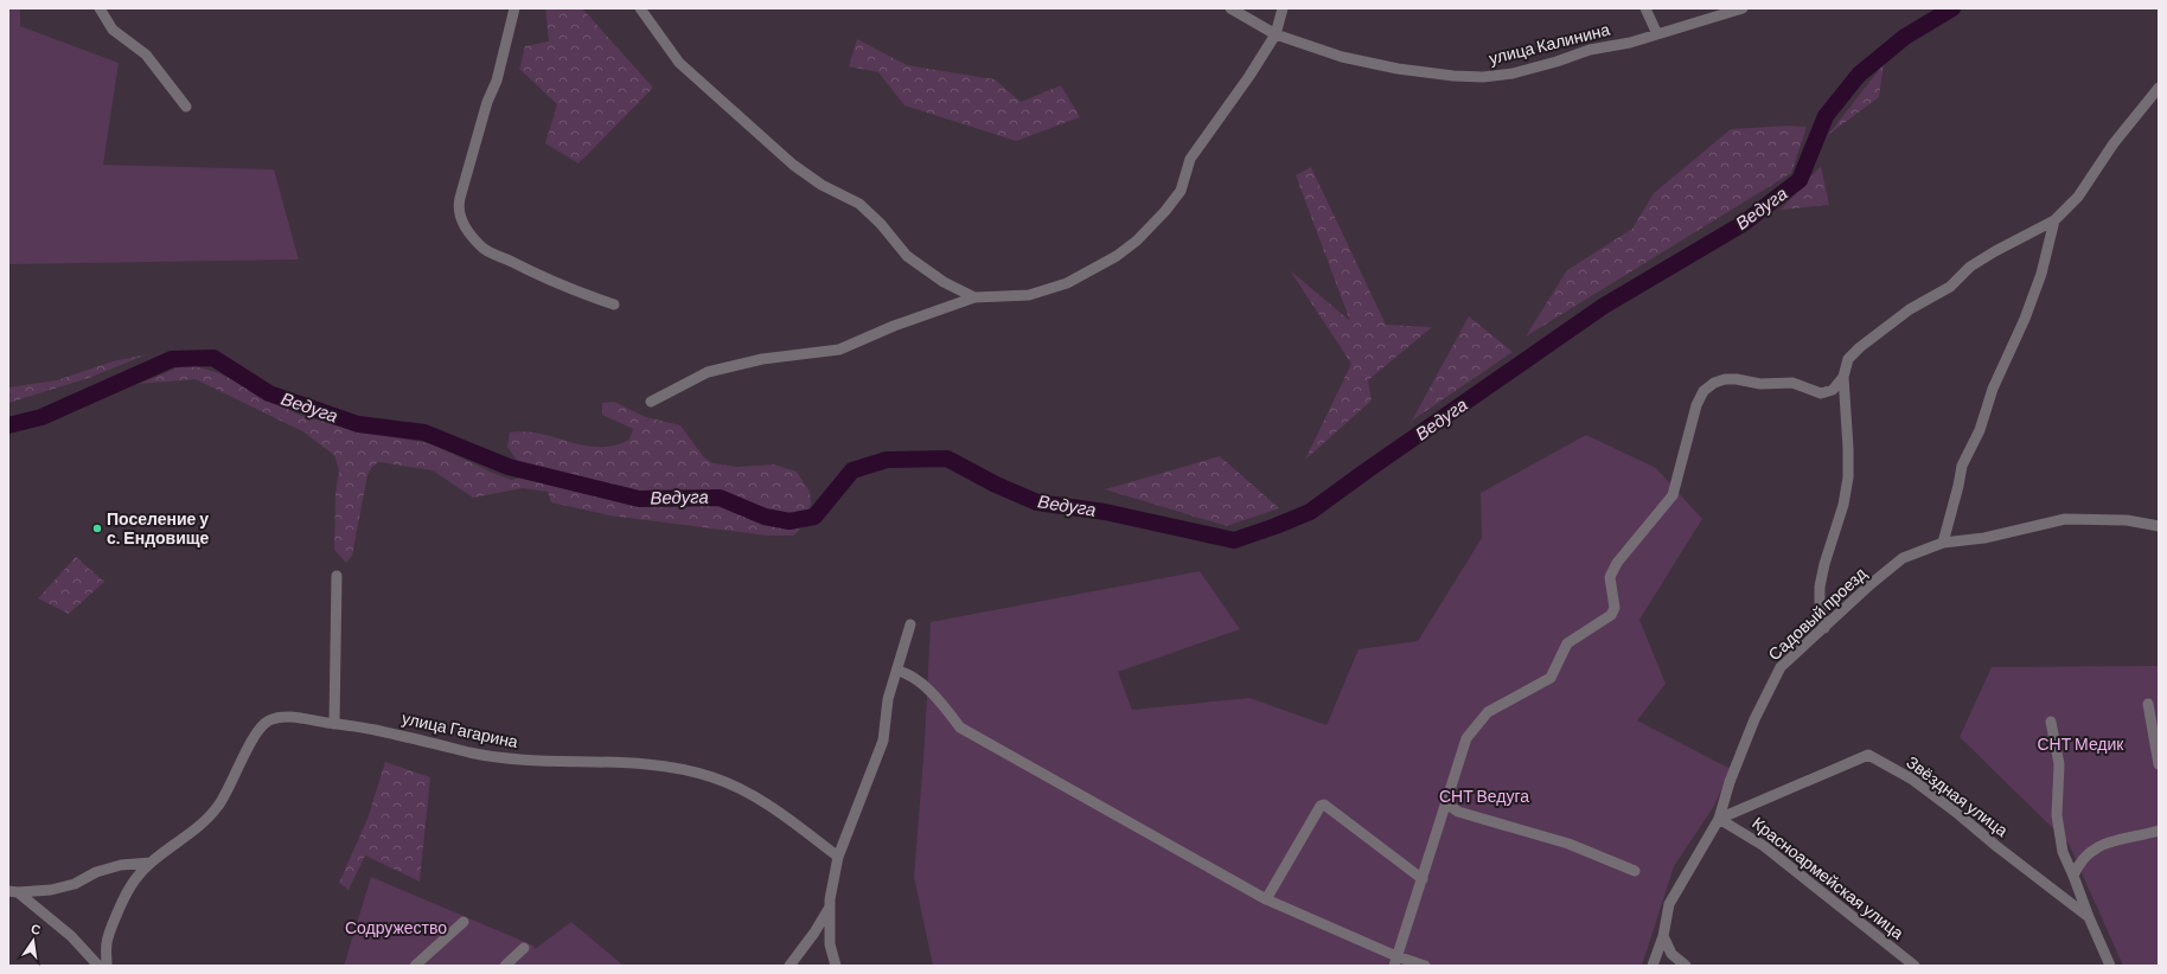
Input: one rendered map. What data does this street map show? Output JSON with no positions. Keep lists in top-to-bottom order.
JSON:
{
  "streets": {
    "street": [
      "улица Калинина",
      "Садовый проезд",
      "улица Гагарина",
      "Звёздная улица",
      "Красноармейская улица"
    ]
  },
  "crossings": [
    ["Садовый проезд", "Звёздная улица"],
    ["Садовый проезд", "Красноармейская улица"],
    ["Звёздная улица", "Красноармейская улица"]
  ],
  "water": ["Ведуга"],
  "parks": ["СНТ Медик", "СНТ Ведуга", "Содружество"],
  "places": ["Поселение у с. Ендовище"],
  "north": "top"
}
